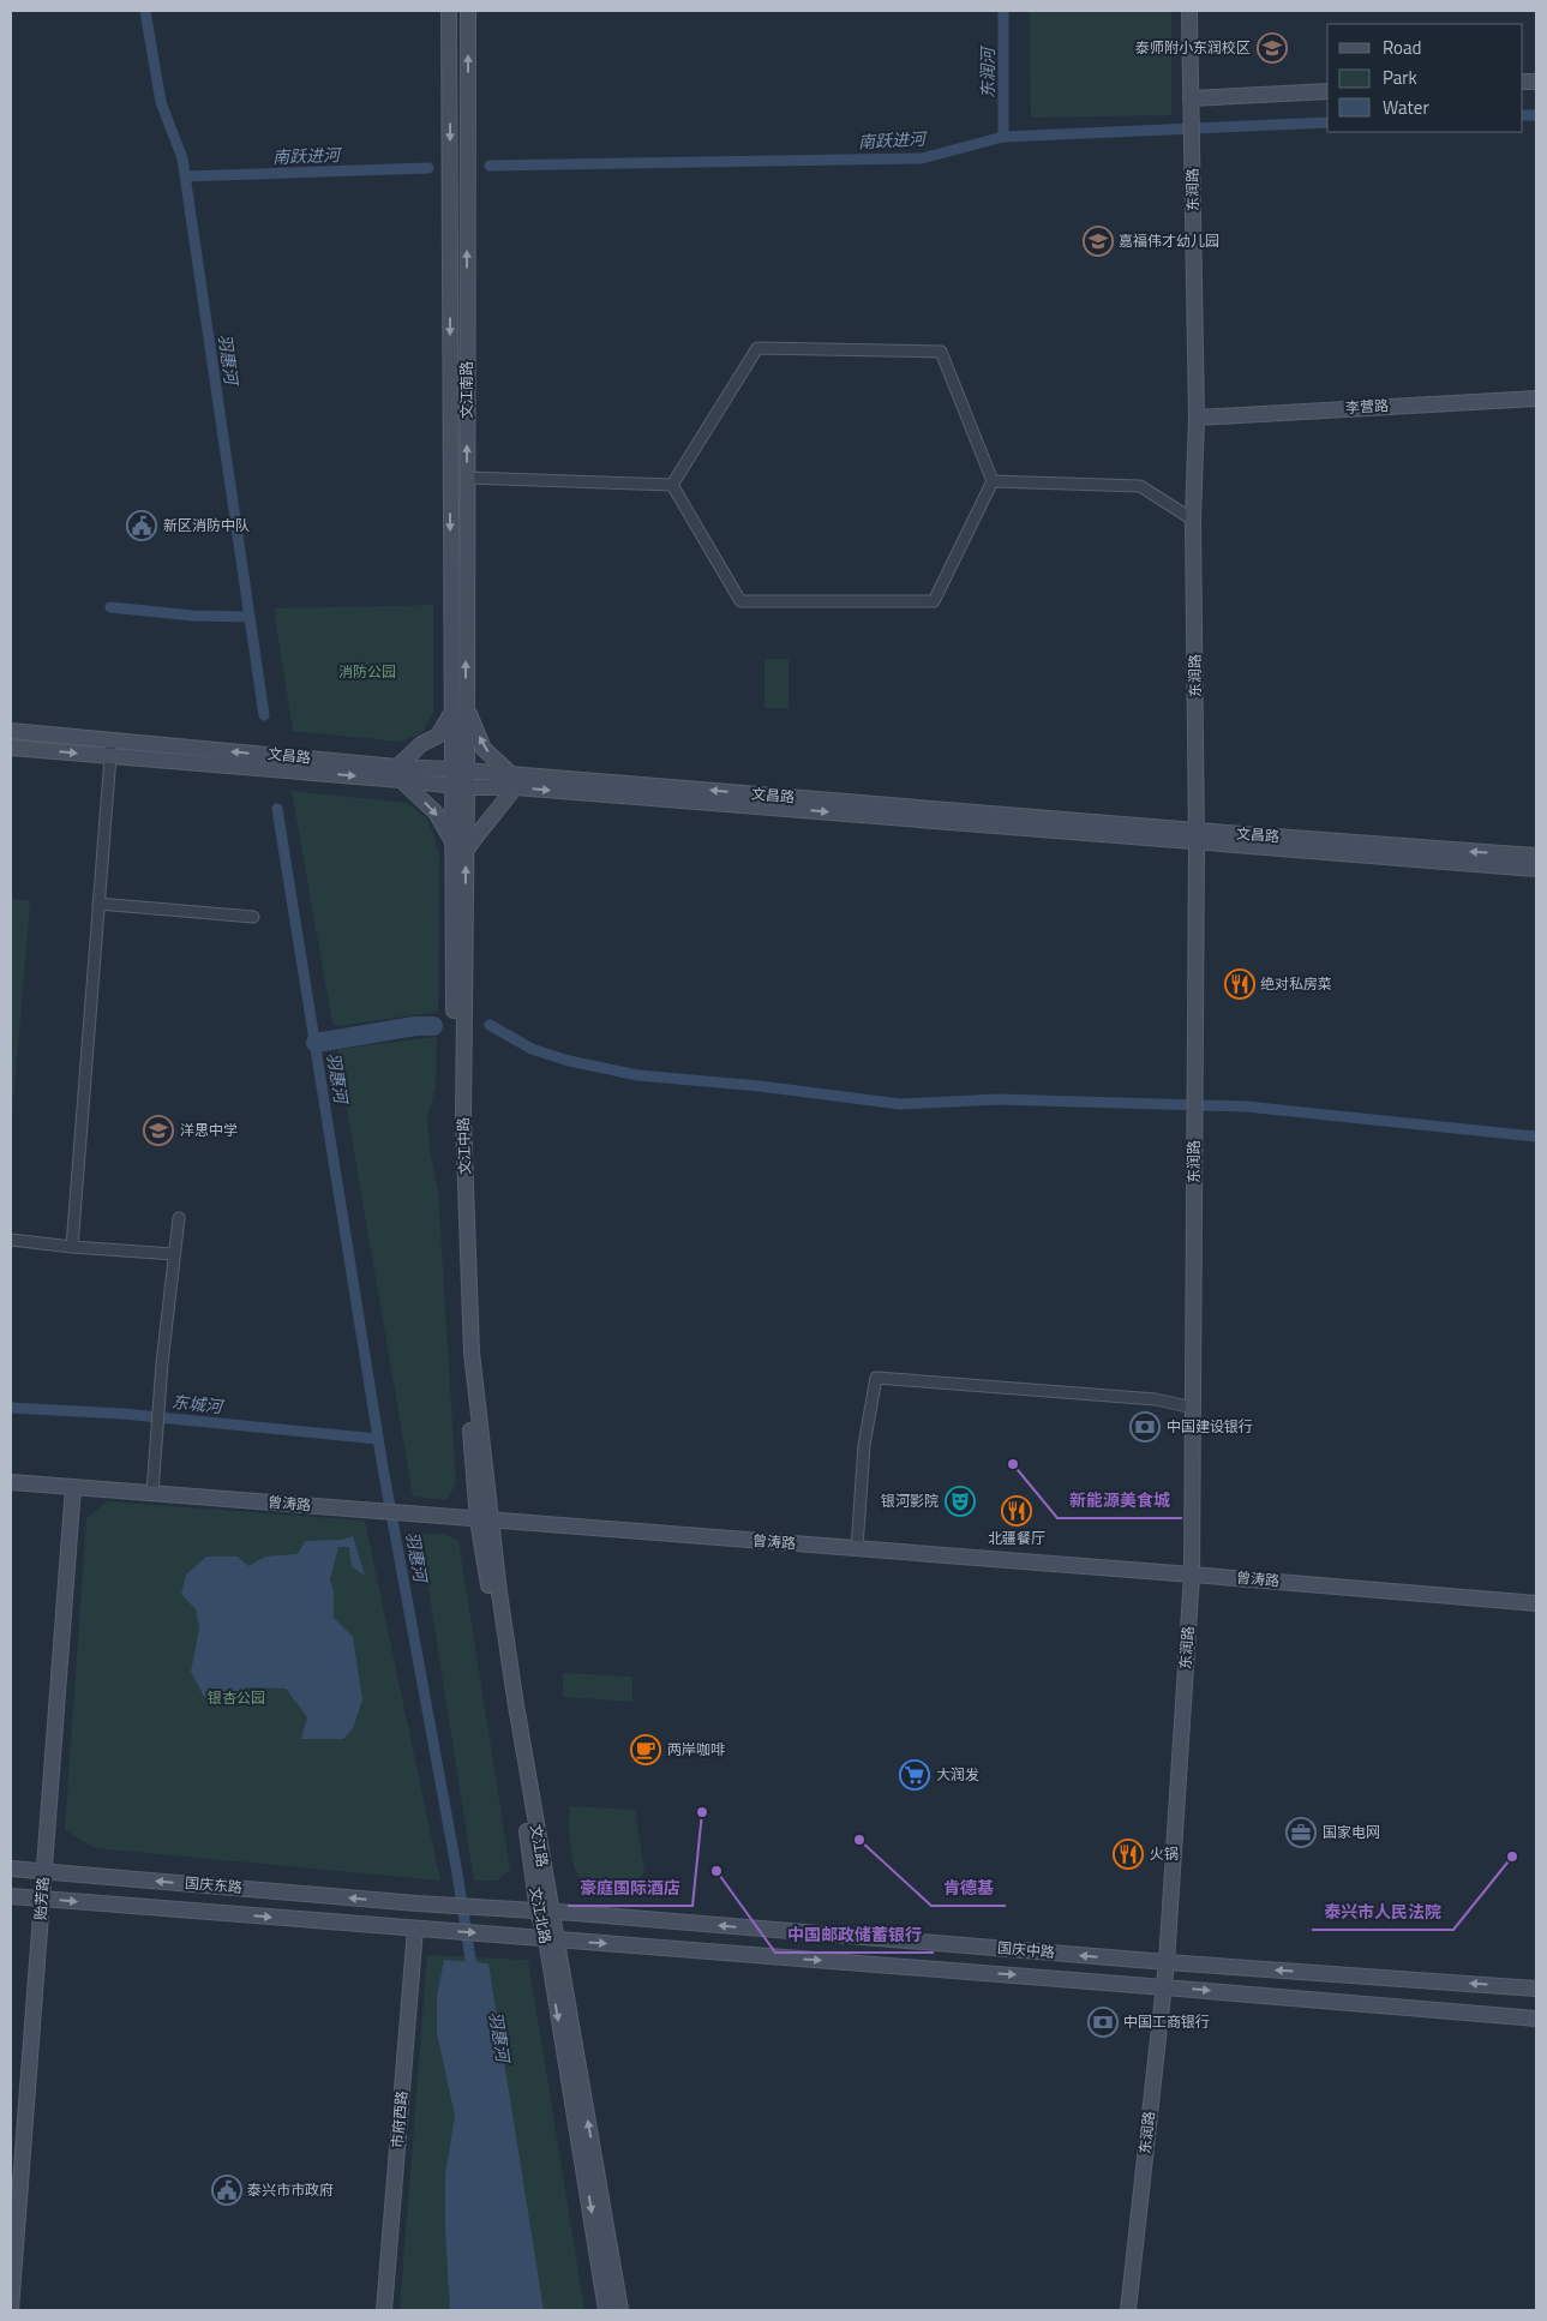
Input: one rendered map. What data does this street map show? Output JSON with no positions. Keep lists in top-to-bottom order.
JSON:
{
  "streets": {
    "main road": [
      "东润路",
      "文江南路",
      "李营路",
      "文昌路",
      "文江中路",
      "曾涛路",
      "文江路",
      "国庆东路",
      "贻芳路",
      "文江北路",
      "国庆中路",
      "市府西路"
    ]
  },
  "crossings": [
    ["东润路", "李营路"],
    ["东润路", "文昌路"],
    ["东润路", "曾涛路"],
    ["东润路", "国庆东路"],
    ["东润路", "国庆中路"],
    ["文江南路", "文昌路"],
    ["文江南路", "文江中路"],
    ["文昌路", "文江中路"],
    ["文江中路", "曾涛路"],
    ["文江中路", "文江路"],
    ["曾涛路", "文江路"],
    ["曾涛路", "贻芳路"],
    ["文江路", "国庆东路"],
    ["文江路", "文江北路"],
    ["文江路", "国庆中路"],
    ["国庆东路", "贻芳路"],
    ["国庆东路", "文江北路"],
    ["国庆东路", "国庆中路"],
    ["国庆东路", "市府西路"]
  ],
  "one_way": ["文江路", "文江北路", "国庆中路"],
  "water": [
    "东润河",
    "南跃进河",
    "羽惠河",
    "东城河"
  ],
  "parks": ["消防公园", "银杏公园"],
  "places": {
    "school or university": ["泰师附小东润校区", "嘉福伟才幼儿园", "洋思中学"],
    "public building": ["新区消防中队", "泰兴市市政府"],
    "restaurant": ["绝对私房菜", "北疆餐厅", "火锅"],
    "bank": ["中国建设银行", "中国工商银行"],
    "other": [
      "新能源美食城",
      "豪庭国际酒店",
      "肯德基",
      "泰兴市人民法院",
      "中国邮政储蓄银行"
    ],
    "theatre": ["银河影院"],
    "cafe": ["两岸咖啡"],
    "supermarket": ["大润发"],
    "office": ["国家电网"]
  },
  "legend": ["Road", "Park", "Water"]
}
